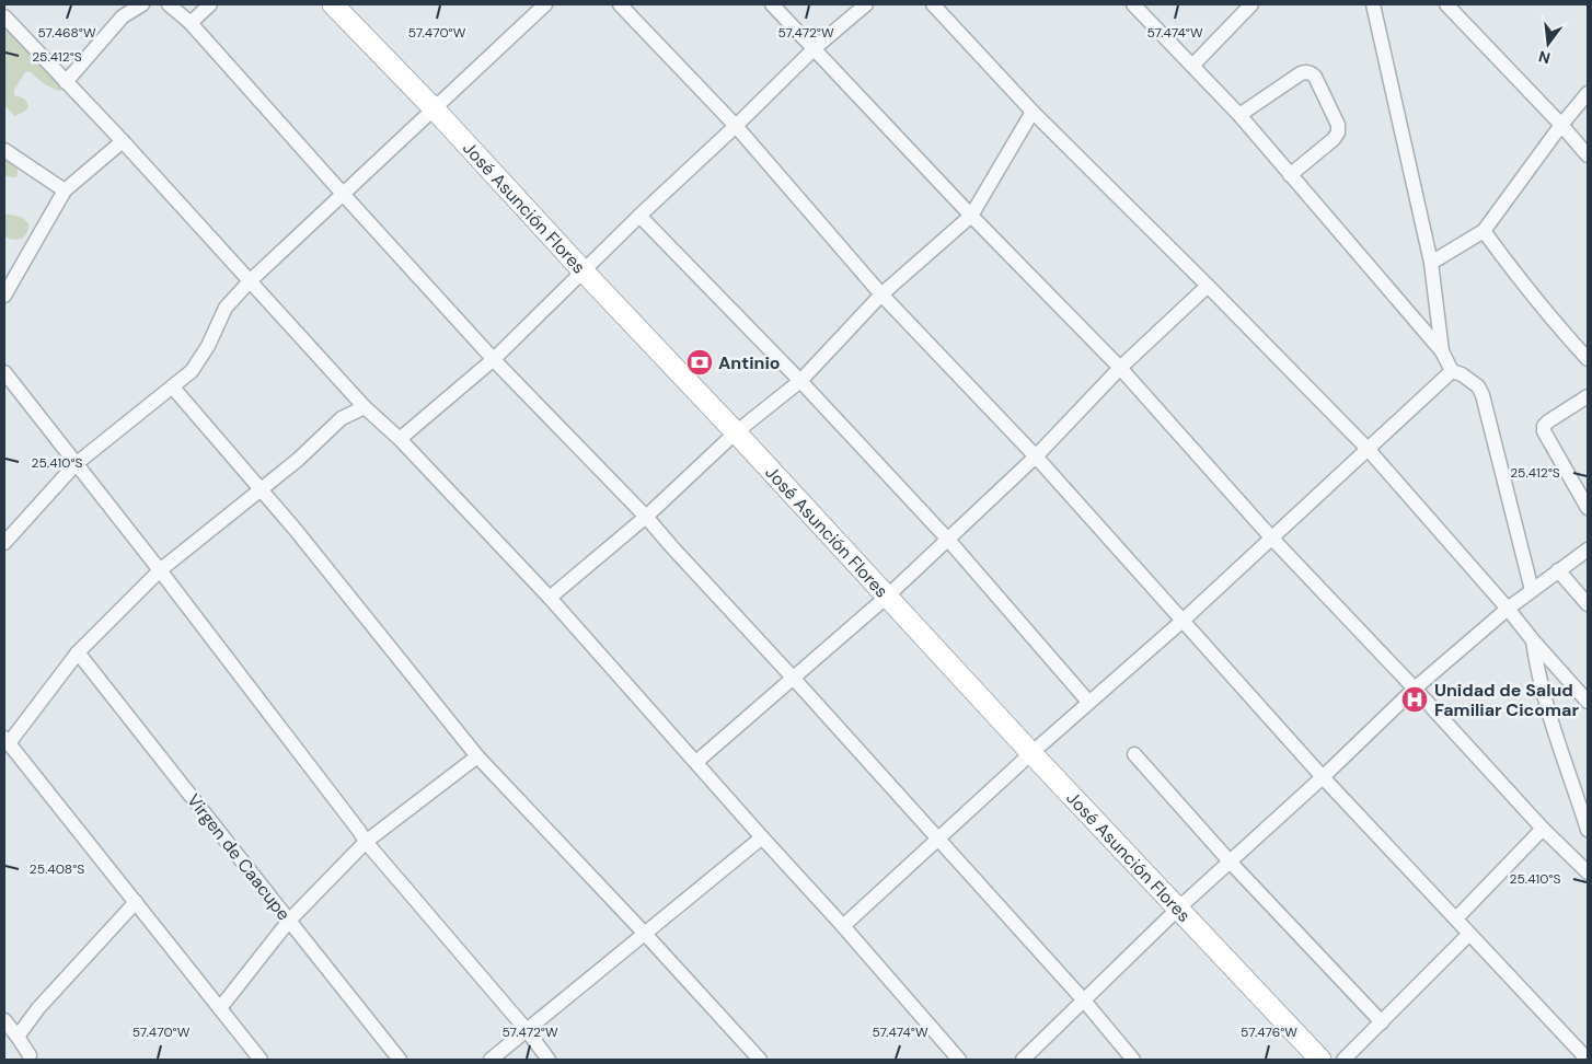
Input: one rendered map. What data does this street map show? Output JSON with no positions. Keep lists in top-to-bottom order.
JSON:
{
  "streets": {
    "street": ["José Asunción Flores", "Virgen de Caacupe"]
  },
  "places": {
    "bank": ["Antinio"],
    "hospital": ["Unidad de Salud Familiar Cicomar"]
  },
  "north": "bottom",
  "coordinates": [
    "57.468°W",
    "57.470°W",
    "57.472°W",
    "57.474°W",
    "25.412°S",
    "25.410°S",
    "25.408°S",
    "57.476°W"
  ]
}
